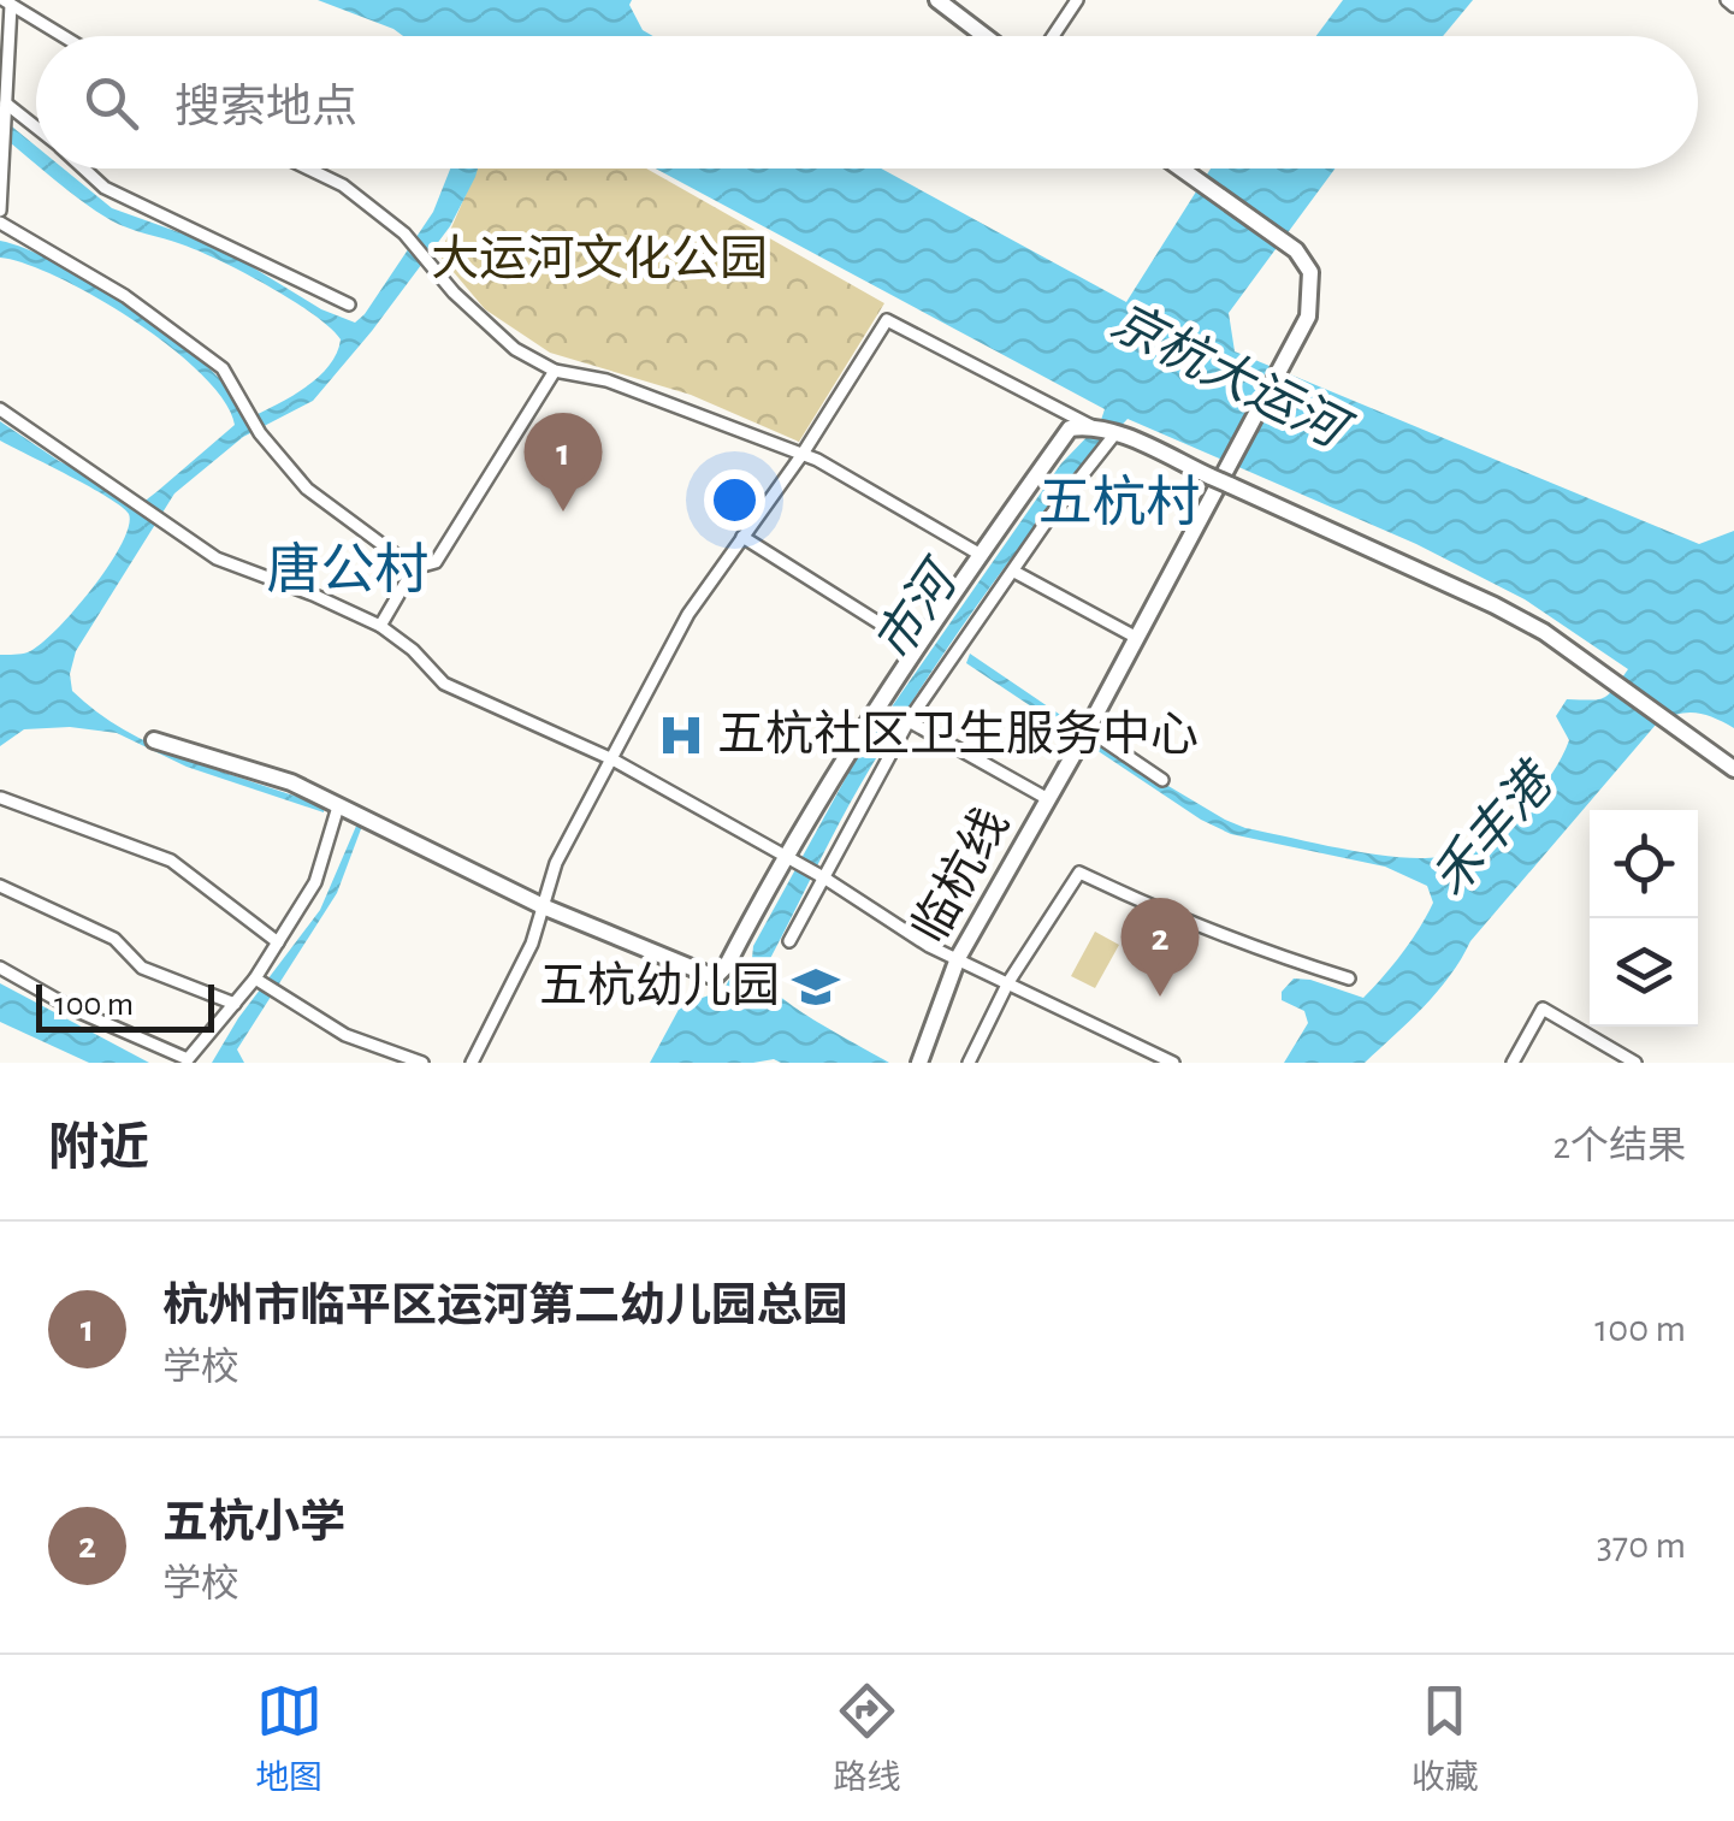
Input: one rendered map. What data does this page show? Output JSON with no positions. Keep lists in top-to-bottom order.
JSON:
{
  "streets": {
    "street": ["临杭线"]
  },
  "districts": ["五杭村", "唐公村"],
  "water": ["京杭大运河", "市河", "禾丰港"],
  "parks": ["大运河文化公园"],
  "places": {
    "hospital": ["五杭社区卫生服务中心"],
    "school or university": ["五杭幼儿园"]
  },
  "scale_bar": "100 m",
  "page": {
    "search": "搜索地点",
    "pins": ["1", "2"],
    "scale": "100 m",
    "heading": ["附近", "2个结果"],
    "list": [
      {
        "mark": "1",
        "name": "杭州市临平区运河第二幼儿园总园",
        "note": "学校",
        "value": "100 m"
      },
      {
        "mark": "2",
        "name": "五杭小学",
        "note": "学校",
        "value": "370 m"
      }
    ],
    "nav": ["地图", "路线", "收藏"]
  }
}
